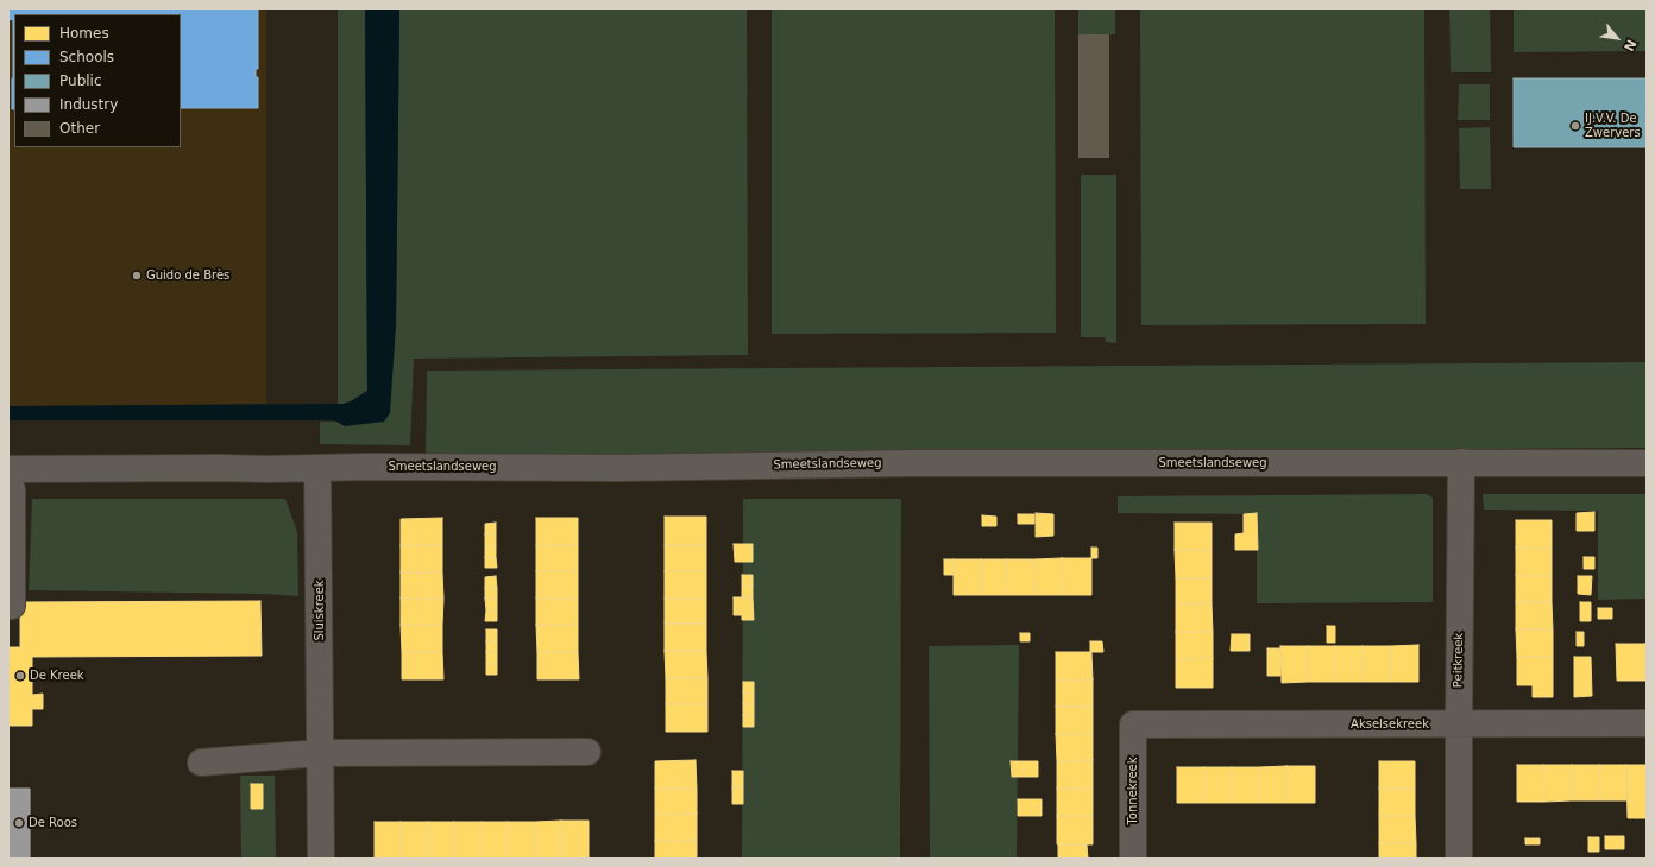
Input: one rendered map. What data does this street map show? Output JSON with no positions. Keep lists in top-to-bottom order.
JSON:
{
  "streets": {
    "street": [
      "Smeetslandseweg",
      "Sluiskreek",
      "Peitkreek",
      "Akselsekreek",
      "Tonnekreek"
    ]
  },
  "crossings": [
    ["Smeetslandseweg", "Sluiskreek"],
    ["Smeetslandseweg", "Peitkreek"],
    ["Peitkreek", "Akselsekreek"],
    ["Akselsekreek", "Tonnekreek"]
  ],
  "places": [
    "IJ.V.V. De Zwervers",
    "Guido de Brès",
    "De Kreek",
    "De Roos"
  ],
  "legend": [
    "Homes",
    "Schools",
    "Public",
    "Industry",
    "Other"
  ],
  "north": "bottom right"
}
